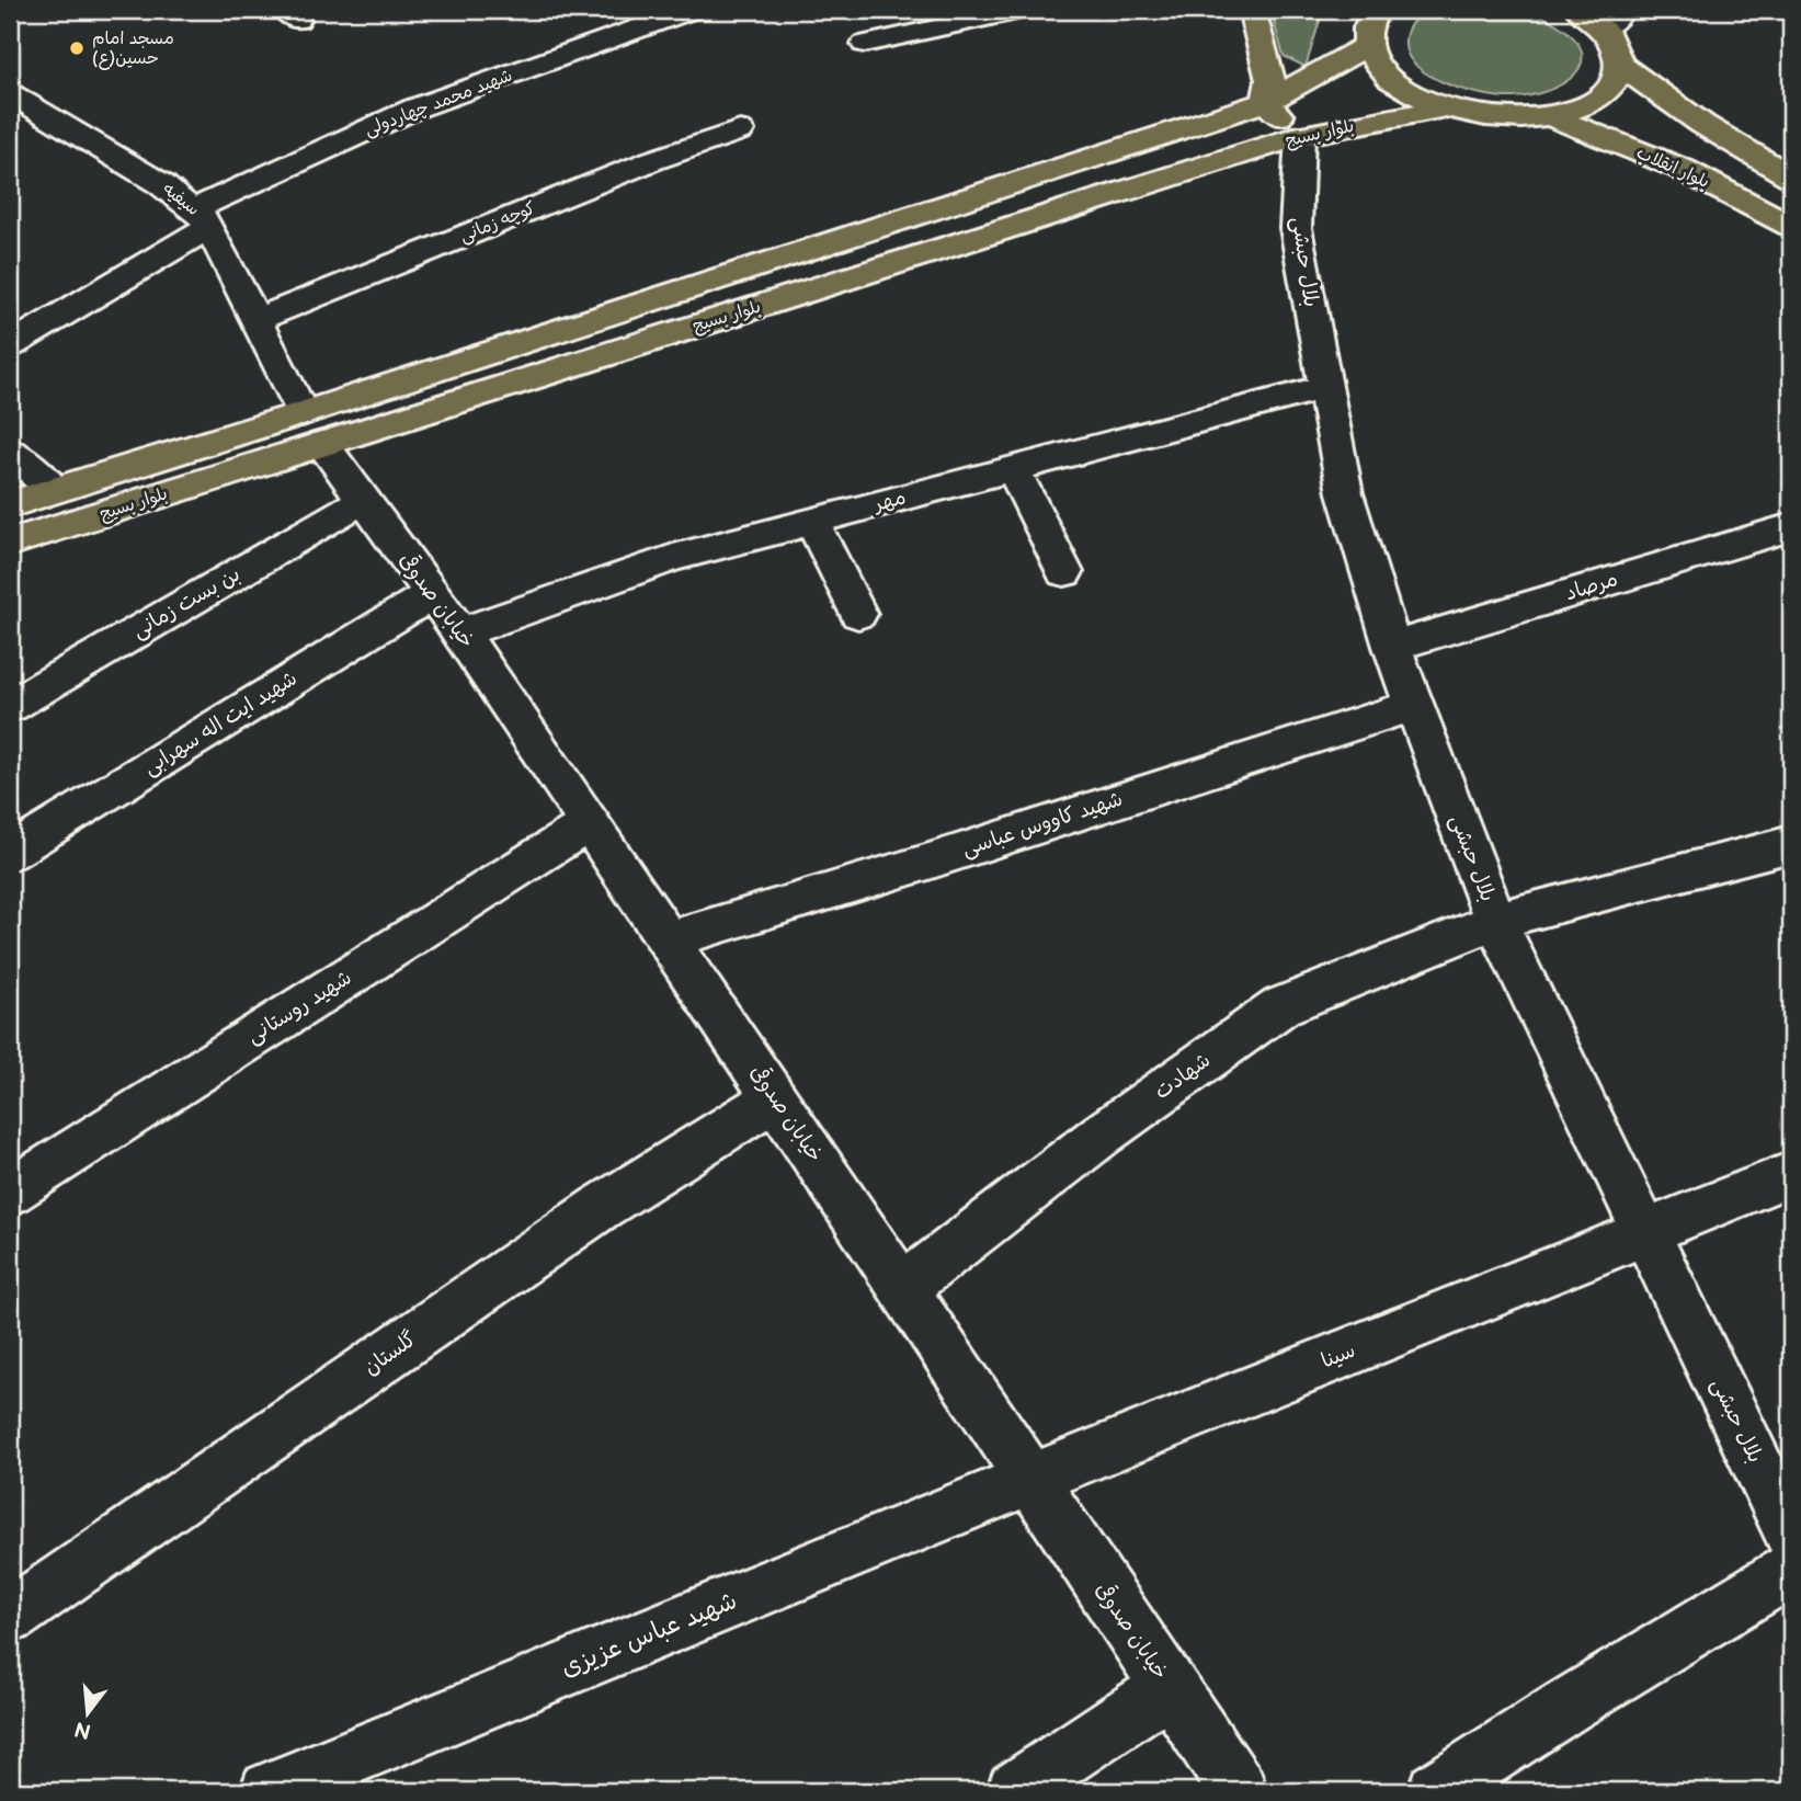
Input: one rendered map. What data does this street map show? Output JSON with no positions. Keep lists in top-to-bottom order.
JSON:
{
  "streets": {
    "main road": ["بلوار بسیج", "بلوار انقلاب"],
    "street": [
      "شهید محمد چهاردولی",
      "سیفیه",
      "کوچه زمانی",
      "بلال حبشی",
      "مهر",
      "مرصاد",
      "خیابان صدوقی",
      "بن بست زمانی",
      "شهید ایت اله سهرابی",
      "شهید کاووس عباسی",
      "شهید روستانی",
      "شهادت",
      "گلستان",
      "سینا",
      "شهید عباس عزیزی"
    ]
  },
  "crossings": [
    ["شهید محمد چهاردولی", "سیفیه"],
    ["بلوار بسیج", "سیفیه"],
    ["بلوار بسیج", "بلال حبشی"],
    ["بلوار بسیج", "خیابان صدوقی"],
    ["سیفیه", "کوچه زمانی"],
    ["سیفیه", "خیابان صدوقی"],
    ["بلال حبشی", "مهر"],
    ["بلال حبشی", "مرصاد"],
    ["بلال حبشی", "شهید کاووس عباسی"],
    ["بلال حبشی", "شهادت"],
    ["بلال حبشی", "سینا"],
    ["مهر", "خیابان صدوقی"],
    ["خیابان صدوقی", "بن بست زمانی"],
    ["خیابان صدوقی", "شهید ایت اله سهرابی"],
    ["خیابان صدوقی", "شهید کاووس عباسی"],
    ["خیابان صدوقی", "شهید روستانی"],
    ["خیابان صدوقی", "شهادت"],
    ["خیابان صدوقی", "گلستان"],
    ["خیابان صدوقی", "سینا"],
    ["خیابان صدوقی", "شهید عباس عزیزی"],
    ["سینا", "شهید عباس عزیزی"]
  ],
  "places": ["مسجد امام حسین(ع)"],
  "north": "bottom"
}
